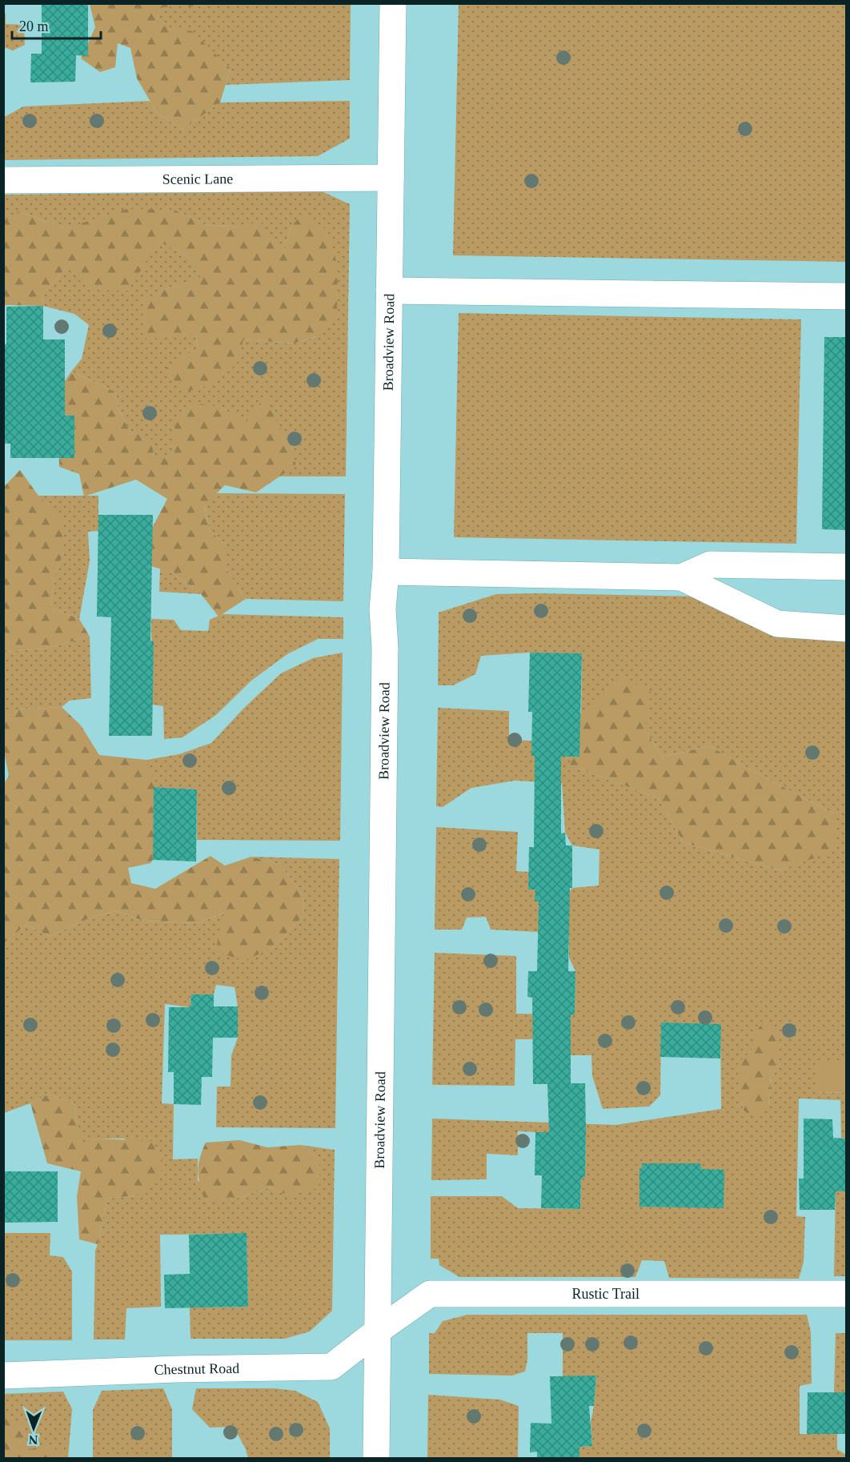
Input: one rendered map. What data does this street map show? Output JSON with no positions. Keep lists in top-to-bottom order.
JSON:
{
  "streets": {
    "main road": [
      "Scenic Lane",
      "Broadview Road",
      "Rustic Trail",
      "Chestnut Road"
    ]
  },
  "crossings": [
    ["Scenic Lane", "Broadview Road"],
    ["Broadview Road", "Rustic Trail"],
    ["Broadview Road", "Chestnut Road"],
    ["Rustic Trail", "Chestnut Road"]
  ],
  "scale_bar": "20 m",
  "north": "bottom"
}
